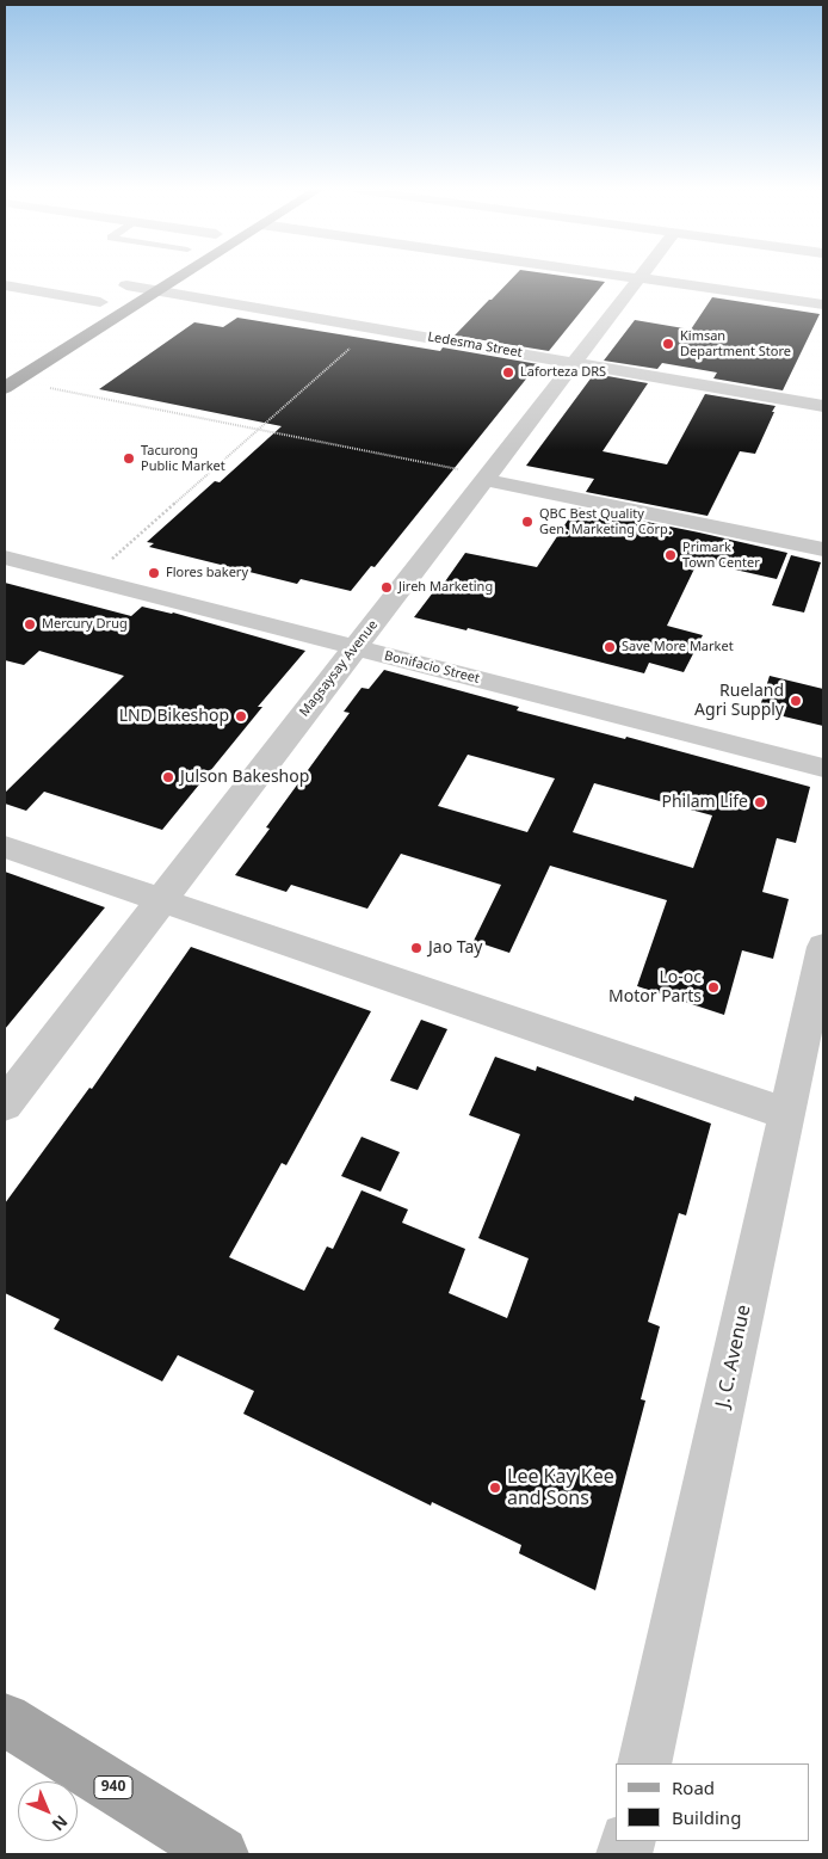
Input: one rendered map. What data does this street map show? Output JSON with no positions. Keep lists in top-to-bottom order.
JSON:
{
  "streets": {
    "main road": ["940"],
    "street": [
      "Ledesma Street",
      "Bonifacio Street",
      "Magsaysay Avenue",
      "J. C. Avenue"
    ]
  },
  "crossings": [
    ["Ledesma Street", "Magsaysay Avenue"],
    ["Bonifacio Street", "Magsaysay Avenue"]
  ],
  "places": [
    "Kimsan Department Store",
    "Laforteza DRS",
    "Tacurong Public Market",
    "QBC Best Quality Gen. Marketing Corp.",
    "Primark Town Center",
    "Flores bakery",
    "Jireh Marketing",
    "Mercury Drug",
    "Save More Market",
    "Rueland Agri Supply",
    "LND Bikeshop",
    "Julson Bakeshop",
    "Philam Life",
    "Jao Tay",
    "Lo-oc Motor Parts",
    "Lee Kay Kee and Sons"
  ],
  "legend": ["Road", "Building"],
  "north": "bottom right"
}
